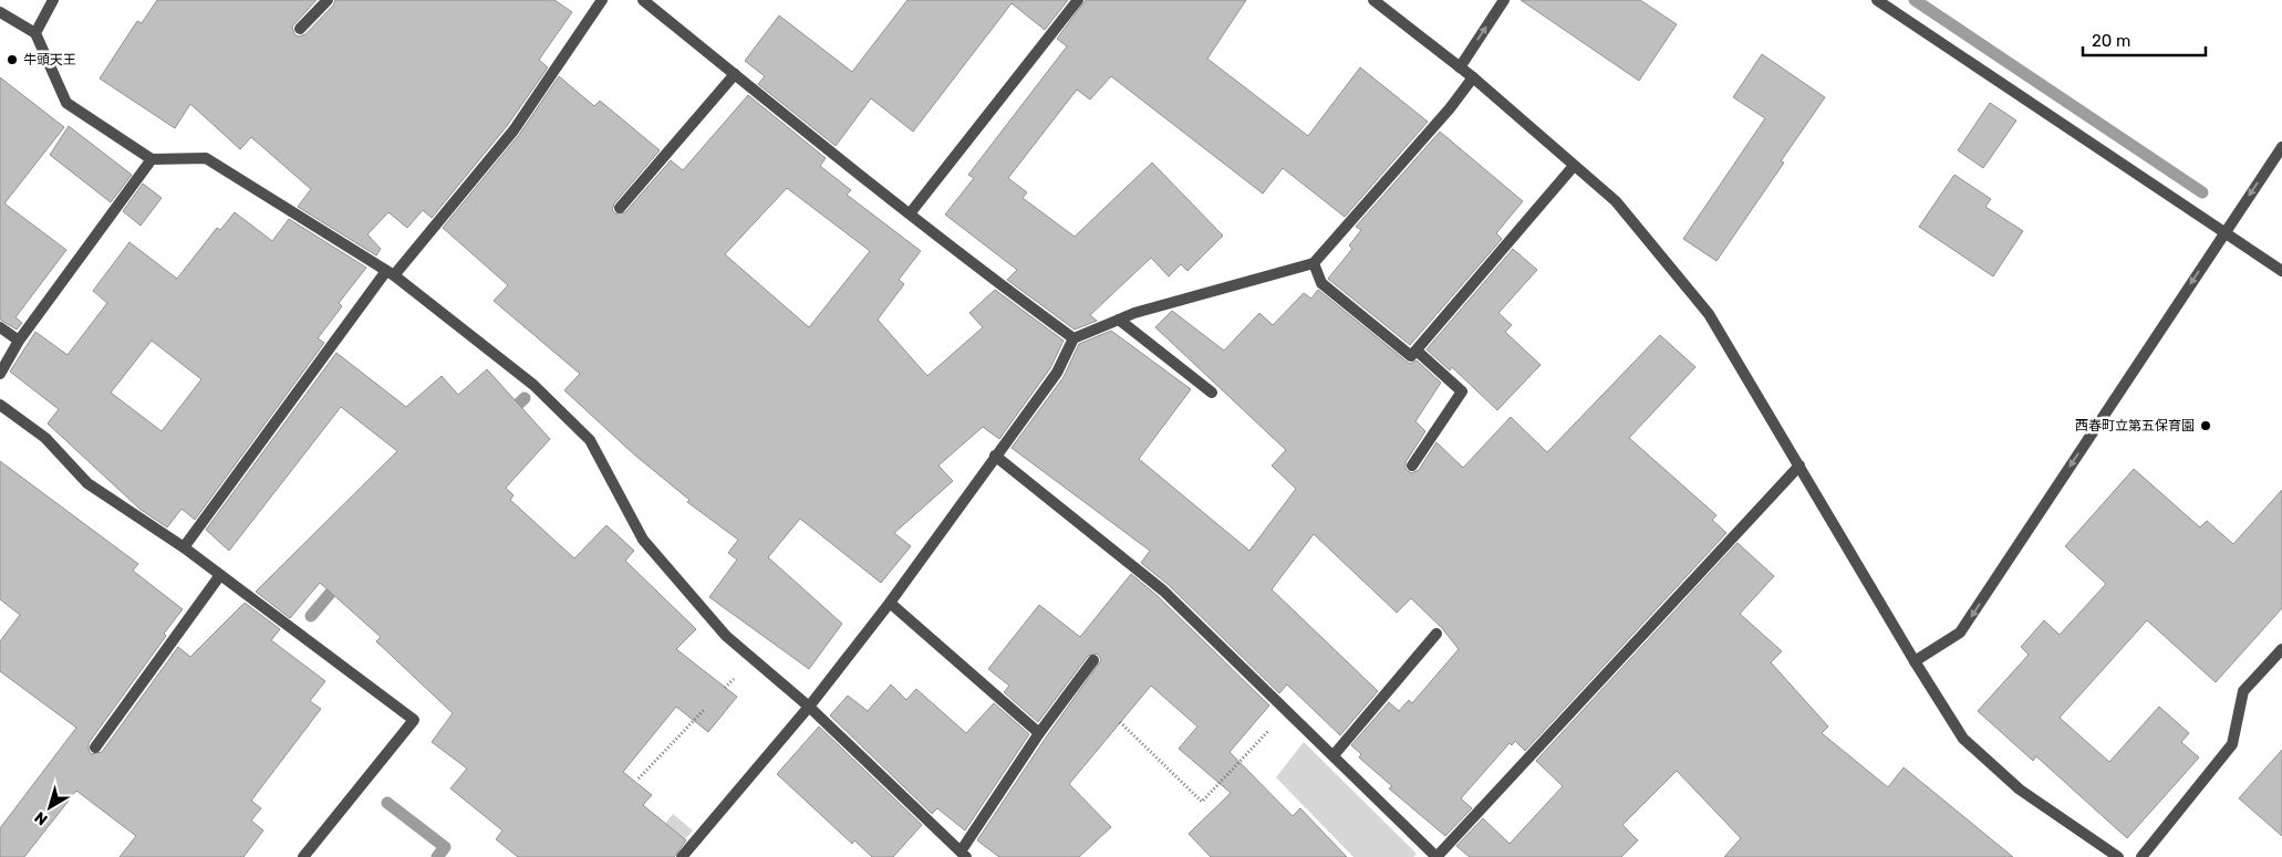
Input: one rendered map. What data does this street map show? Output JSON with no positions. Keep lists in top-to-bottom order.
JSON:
{
  "places": ["牛頭天王", "西春町立第五保育園"],
  "scale_bar": "20 m",
  "north": "bottom left"
}
